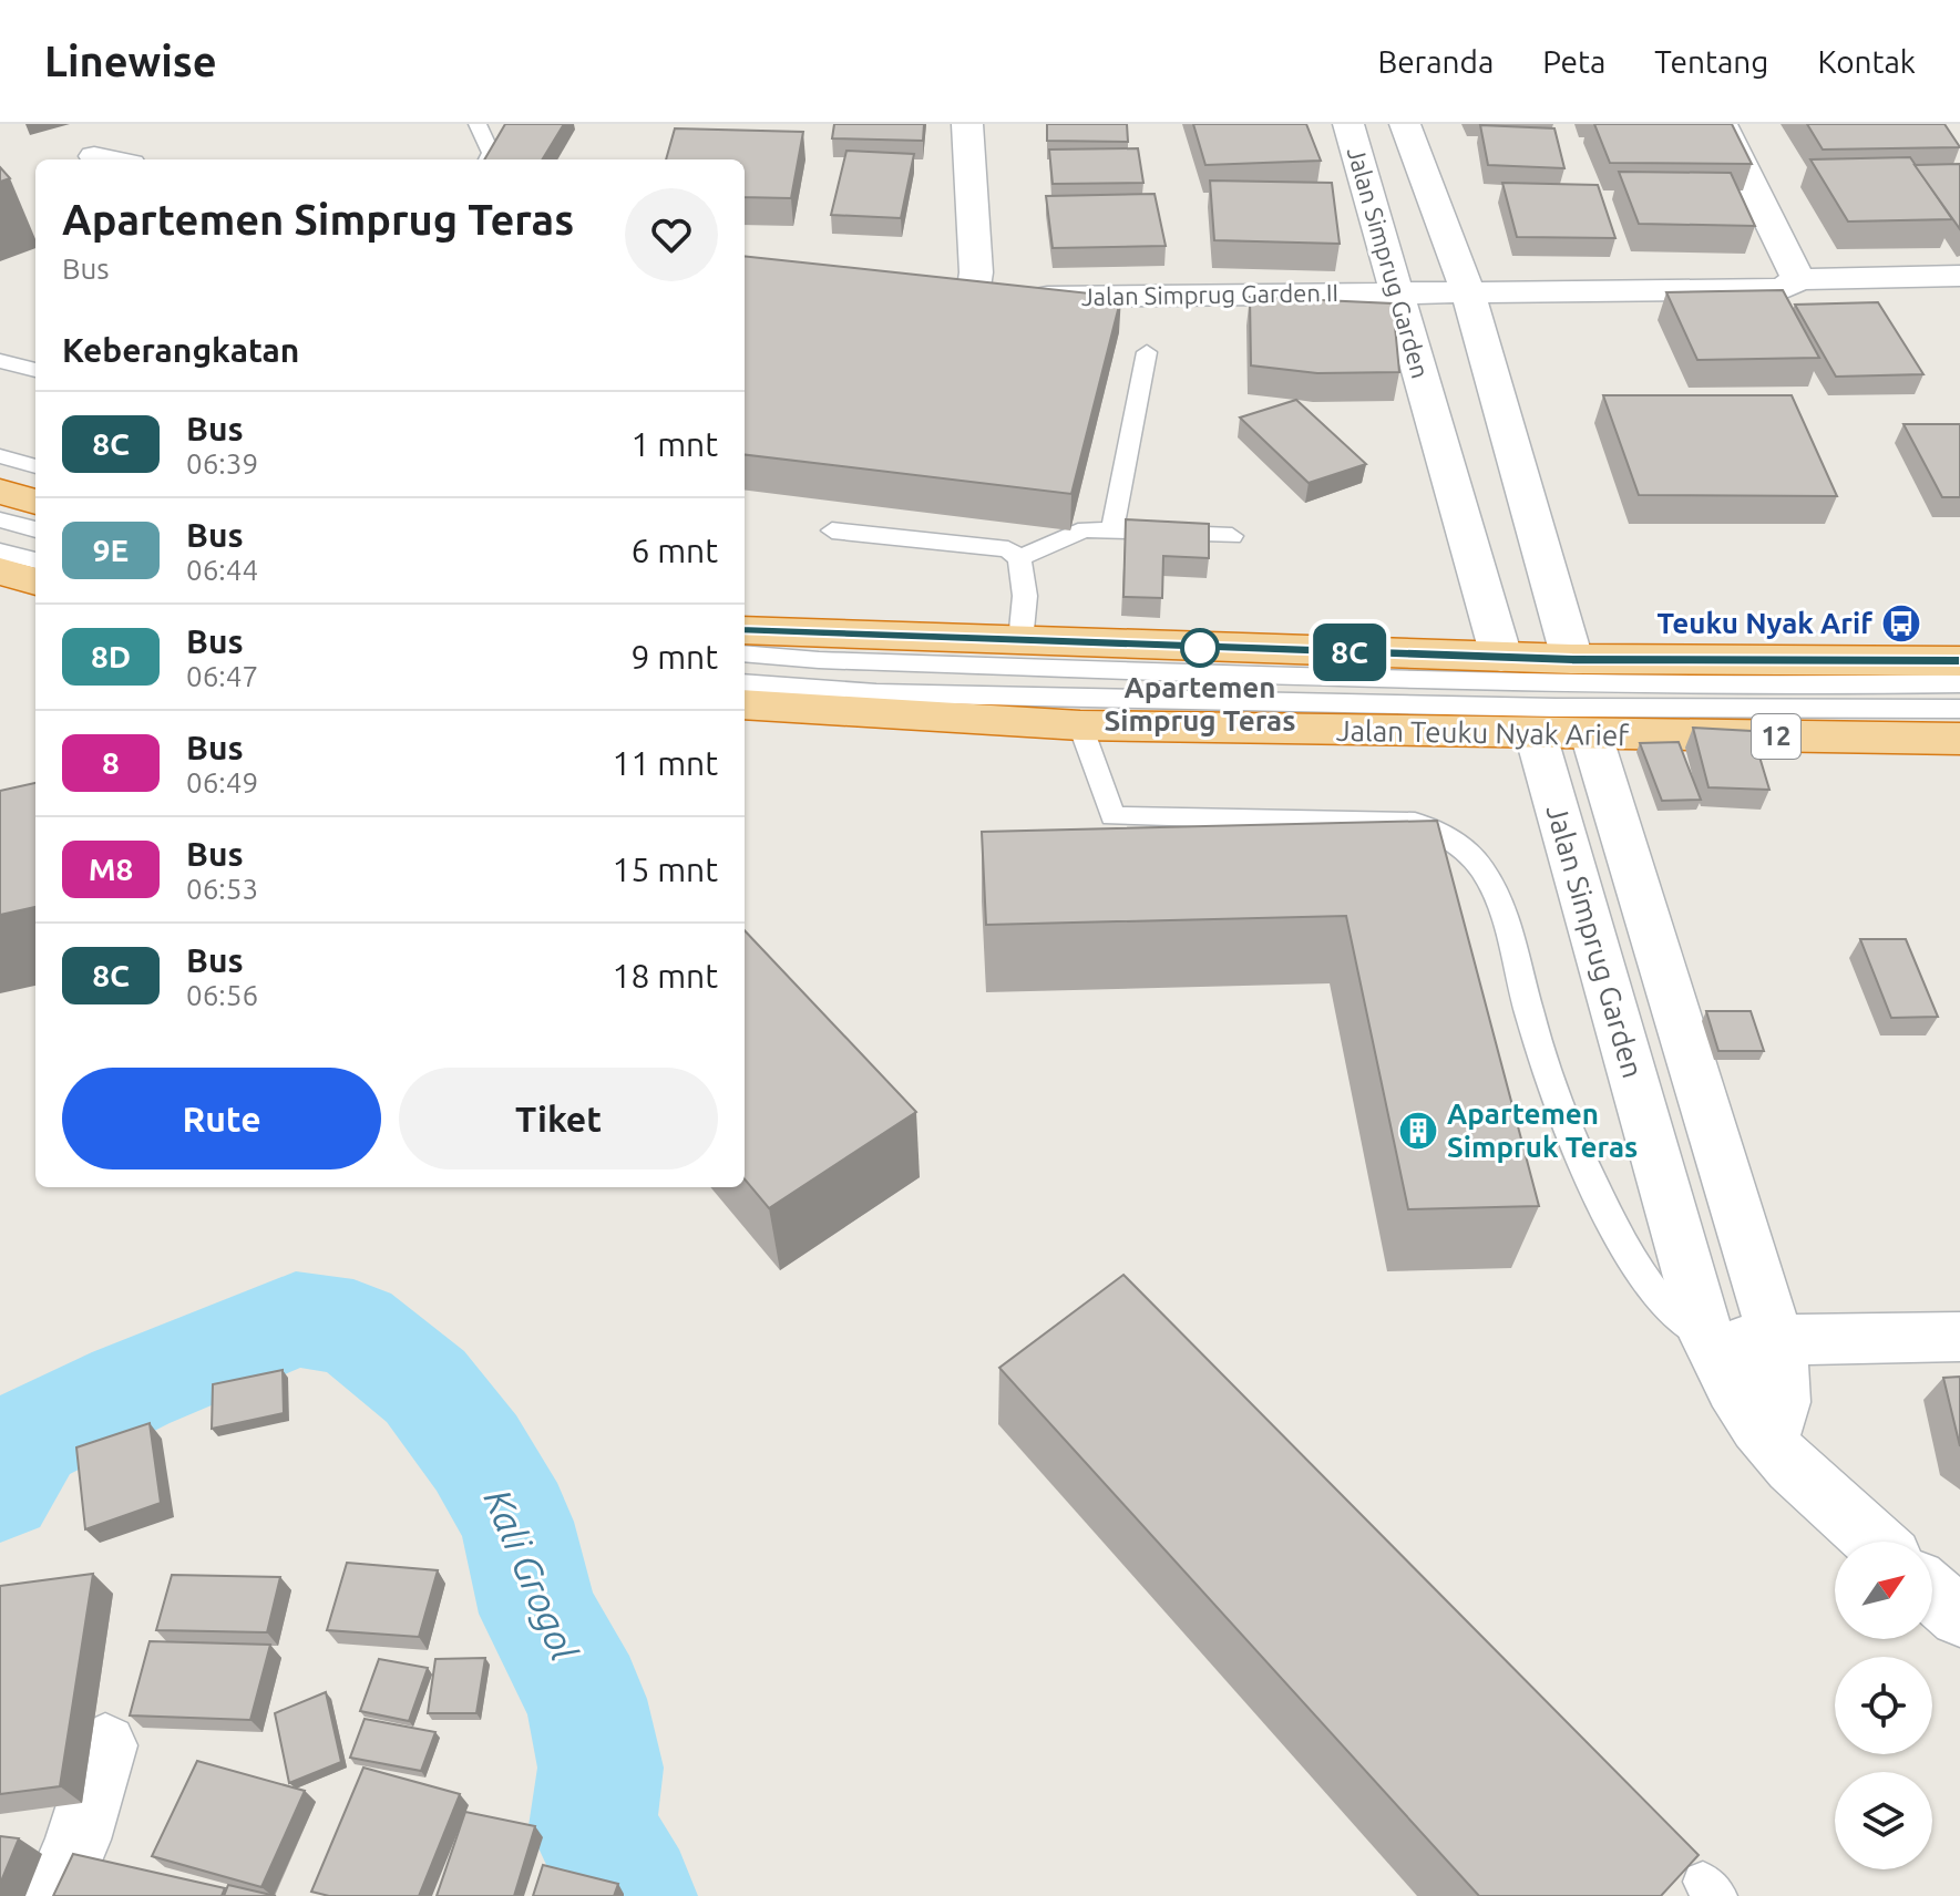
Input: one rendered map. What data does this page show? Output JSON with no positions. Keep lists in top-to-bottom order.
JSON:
{
  "streets": {
    "highway": ["Jalan Teuku Nyak Arief", "12"],
    "street": ["Jalan Simprug Garden", "Jalan Simprug Garden II"]
  },
  "crossings": [
    ["Jalan Simprug Garden", "Jalan Simprug Garden II"],
    ["Jalan Simprug Garden", "Jalan Teuku Nyak Arief"]
  ],
  "water": ["Kali Grogol"],
  "places": {
    "bus stop": ["Teuku Nyak Arif"],
    "other": ["Apartemen Simprug Teras"],
    "building": ["Apartemen Simpruk Teras"]
  },
  "lines": ["bus line 8C"],
  "north": "top right",
  "page": {
    "header": "Linewise",
    "nav": [
      "Beranda",
      "Peta",
      "Tentang",
      "Kontak"
    ],
    "on_map": "8C",
    "heading": [
      ["Apartemen Simprug Teras", "Bus"],
      "Keberangkatan"
    ],
    "list": [
      {
        "mark": "8C",
        "name": "Bus",
        "note": "06:39",
        "value": "1 mnt"
      },
      {
        "mark": "9E",
        "name": "Bus",
        "note": "06:44",
        "value": "6 mnt"
      },
      {
        "mark": "8D",
        "name": "Bus",
        "note": "06:47",
        "value": "9 mnt"
      },
      {
        "mark": "8",
        "name": "Bus",
        "note": "06:49",
        "value": "11 mnt"
      },
      {
        "mark": "M8",
        "name": "Bus",
        "note": "06:53",
        "value": "15 mnt"
      },
      {
        "mark": "8C",
        "name": "Bus",
        "note": "06:56",
        "value": "18 mnt"
      }
    ],
    "buttons": ["Rute", "Tiket"]
  }
}
